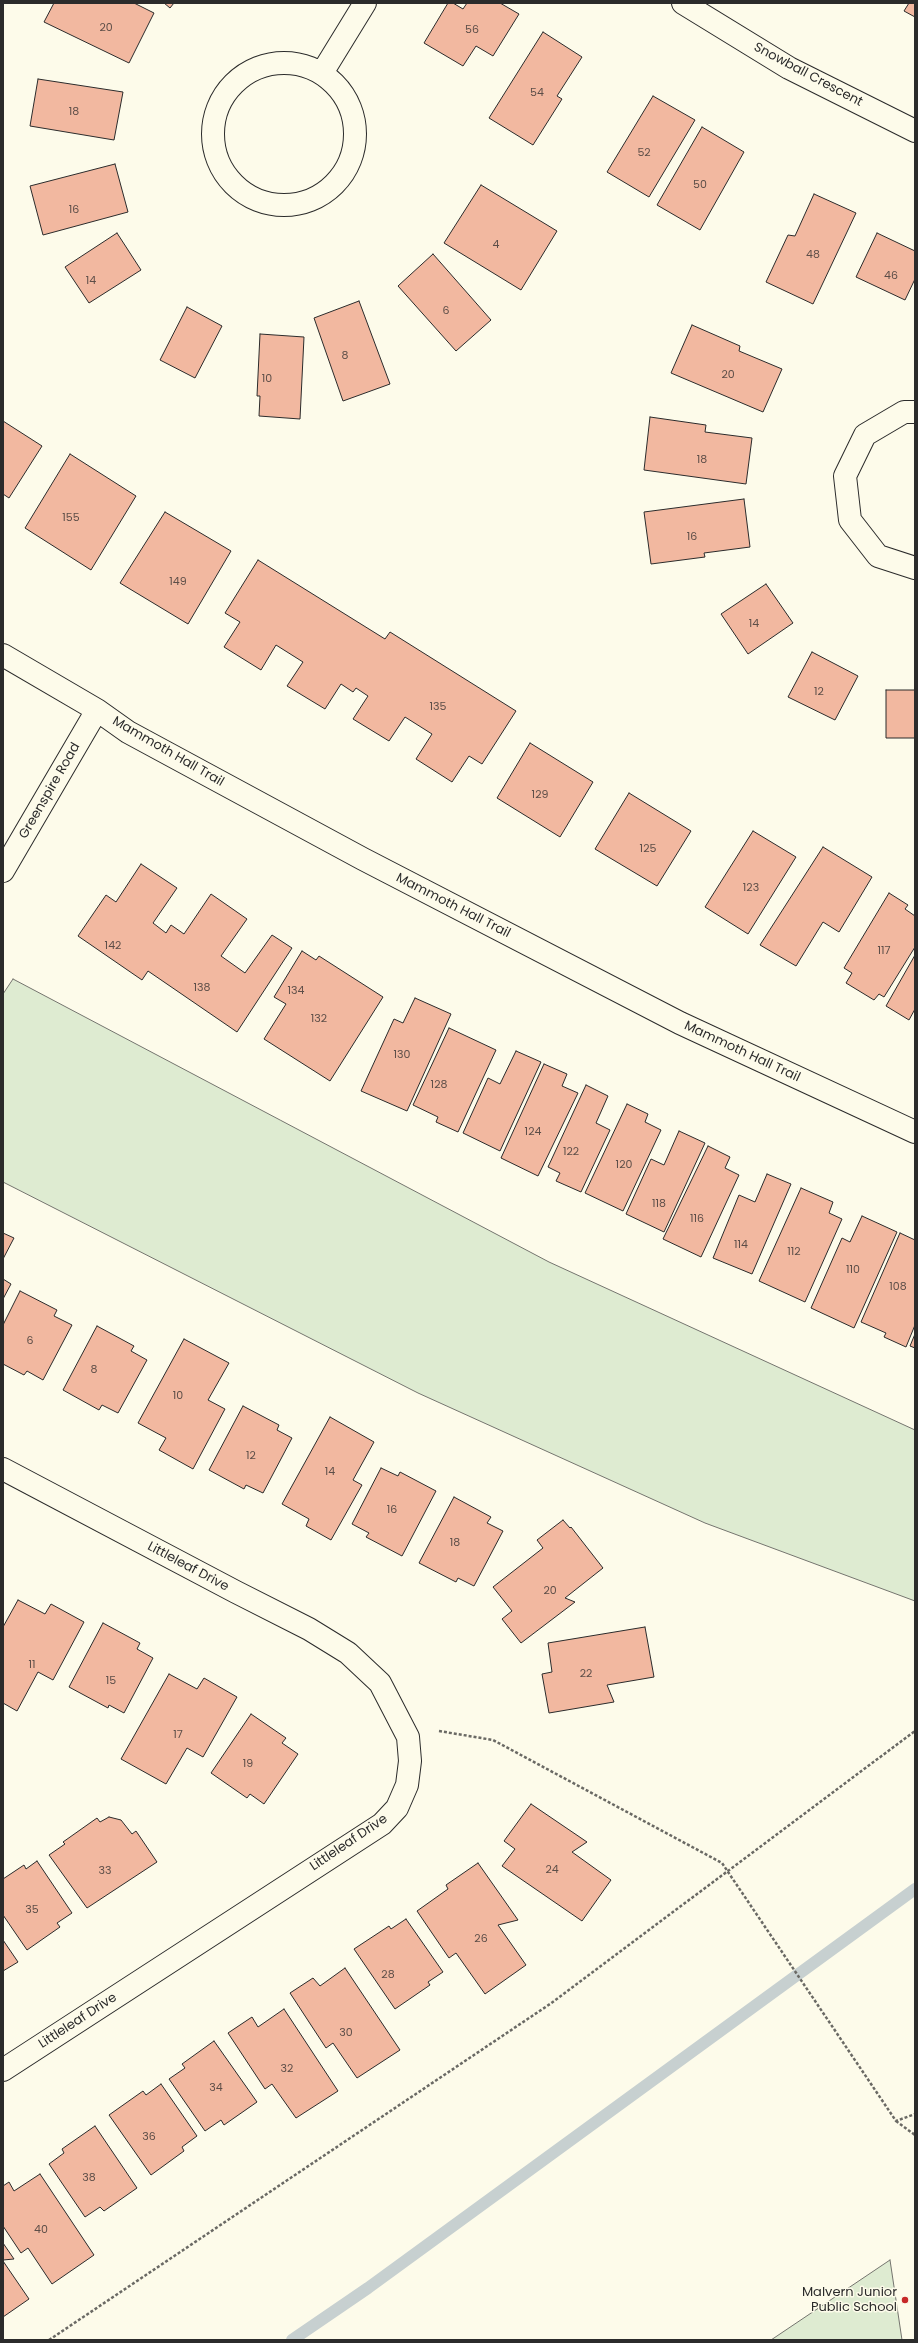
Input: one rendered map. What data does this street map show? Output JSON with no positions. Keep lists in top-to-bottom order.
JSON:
{
  "streets": {
    "street": [
      "Snowball Crescent",
      "Mammoth Hall Trail",
      "Greenspire Road",
      "Littleleaf Drive"
    ]
  },
  "crossings": [
    ["Mammoth Hall Trail", "Greenspire Road"]
  ],
  "places": ["Malvern Junior Public School"],
  "house_numbers": [
    "20",
    "56",
    "54",
    "18",
    "52",
    "50",
    "16",
    "4",
    "48",
    "46",
    "14",
    "6",
    "8",
    "20",
    "10",
    "18",
    "155",
    "16",
    "149",
    "14",
    "12",
    "135",
    "129",
    "125",
    "123",
    "142",
    "117",
    "138",
    "134",
    "132",
    "130",
    "128",
    "124",
    "122",
    "120",
    "118",
    "116",
    "114",
    "112",
    "110",
    "108",
    "6",
    "8",
    "10",
    "12",
    "14",
    "16",
    "18",
    "20",
    "11",
    "22",
    "15",
    "17",
    "19",
    "24",
    "33",
    "35",
    "26",
    "28",
    "30",
    "32",
    "34",
    "36",
    "38",
    "40"
  ]
}
